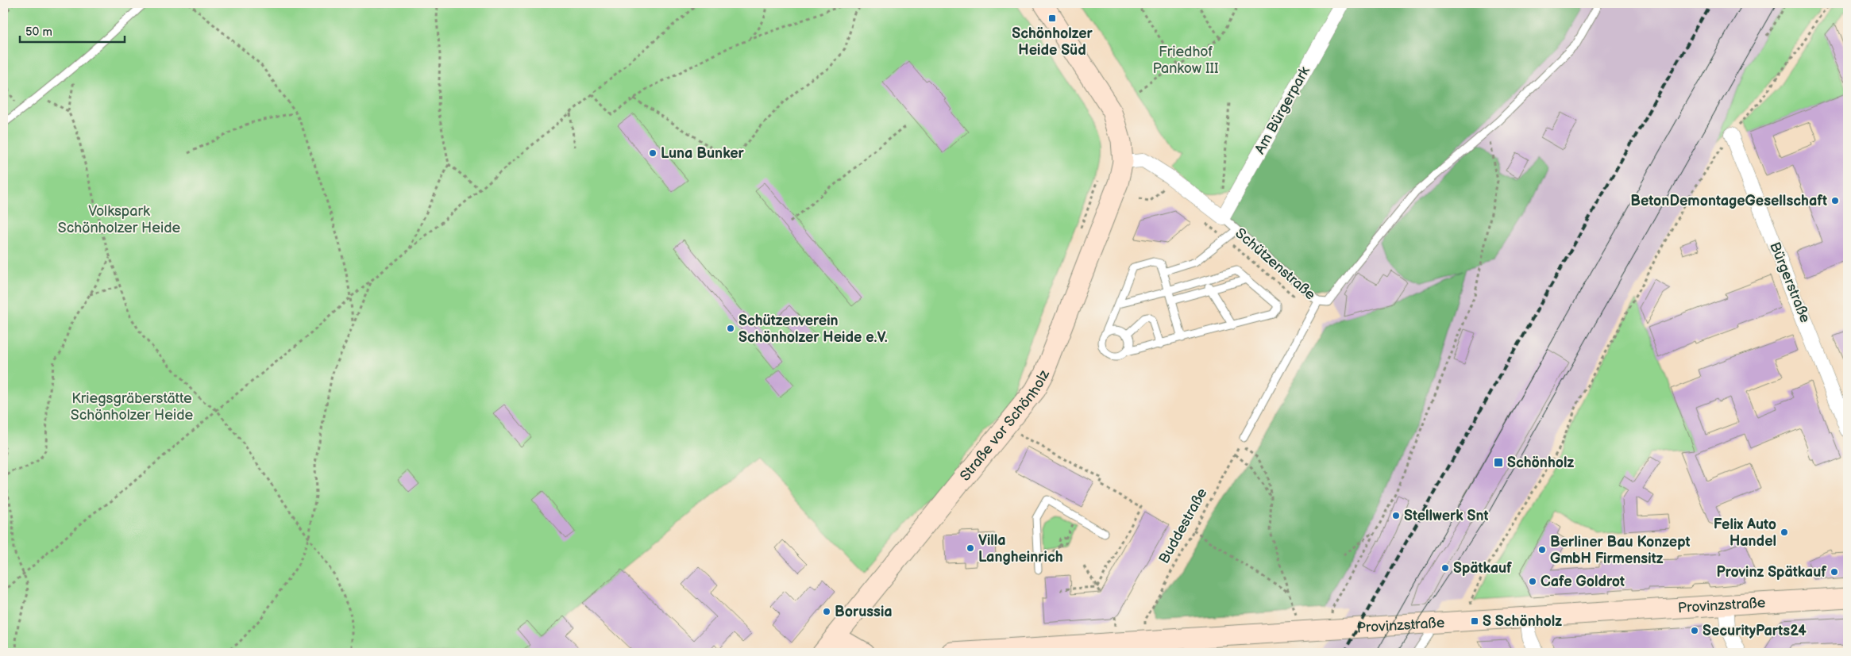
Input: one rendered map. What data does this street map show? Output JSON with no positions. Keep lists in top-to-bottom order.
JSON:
{
  "streets": {
    "main road": ["Straße vor Schönholz", "Provinzstraße"],
    "street": ["Am Bürgerpark", "Schützenstraße", "Bürgerstraße"],
    "path": ["Buddestraße"]
  },
  "crossings": [
    ["Am Bürgerpark", "Schützenstraße"],
    ["Schützenstraße", "Straße vor Schönholz"],
    ["Schützenstraße", "Buddestraße"]
  ],
  "parks": ["Friedhof Pankow III", "Volkspark Schönholzer Heide", "Kriegsgräberstätte Schönholzer Heide"],
  "places": {
    "transit": ["Schönholzer Heide Süd", "Schönholz", "S Schönholz"],
    "other": [
      "Luna Bunker",
      "BetonDemontageGesellschaft",
      "Schützenverein Schönholzer Heide e.V.",
      "Stellwerk Snt",
      "Felix Auto Handel",
      "Villa Langheinrich",
      "Berliner Bau Konzept GmbH Firmensitz",
      "Spätkauf",
      "Provinz Spätkauf",
      "Cafe Goldrot",
      "Borussia",
      "SecurityParts24"
    ]
  },
  "scale_bar": "50 m"
}
